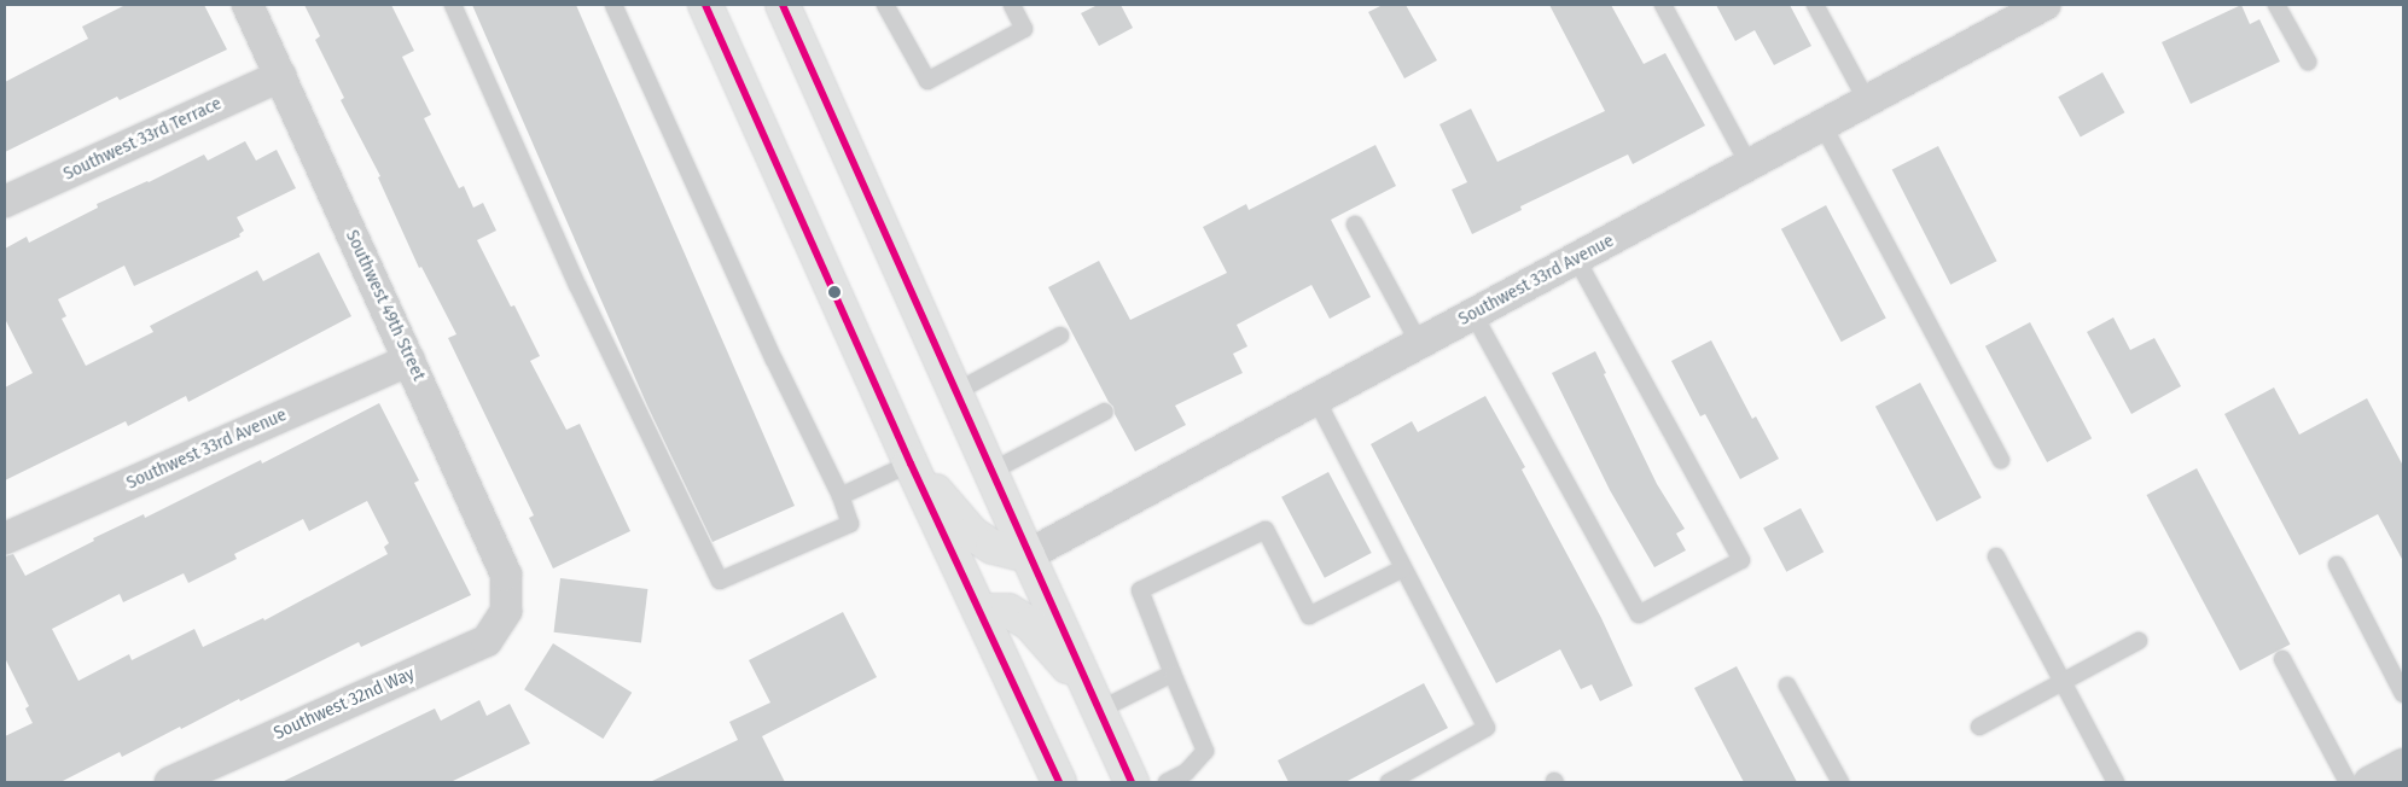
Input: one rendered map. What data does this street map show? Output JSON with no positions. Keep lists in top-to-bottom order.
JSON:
{
  "streets": {
    "street": [
      "Southwest 33rd Terrace",
      "Southwest 33rd Avenue",
      "Southwest 49th Street",
      "Southwest 32nd Way"
    ]
  },
  "crossings": [
    ["Southwest 33rd Terrace", "Southwest 49th Street"],
    ["Southwest 33rd Avenue", "Southwest 49th Street"],
    ["Southwest 49th Street", "Southwest 32nd Way"]
  ]
}
